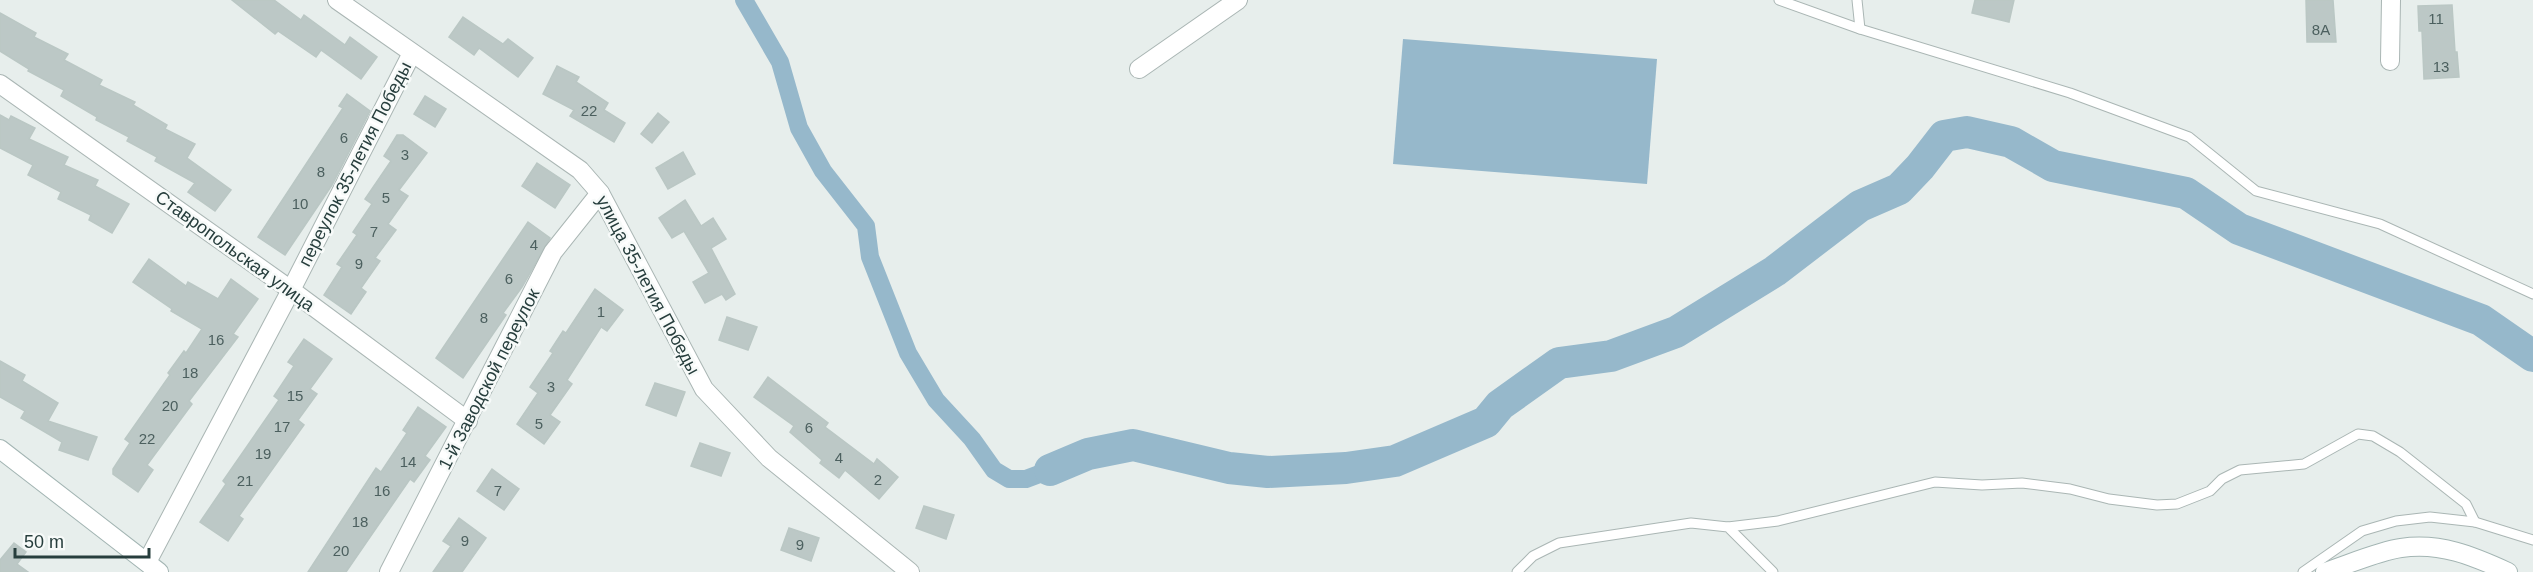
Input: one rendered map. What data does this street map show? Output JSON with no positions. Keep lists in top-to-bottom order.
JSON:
{
  "streets": {
    "street": [
      "переулок 35-летия Победы",
      "Ставропольская улица",
      "улица 35-летия Победы",
      "1-й Заводской переулок"
    ]
  },
  "crossings": [
    ["переулок 35-летия Победы", "Ставропольская улица"],
    ["переулок 35-летия Победы", "улица 35-летия Победы"],
    ["Ставропольская улица", "1-й Заводской переулок"],
    ["улица 35-летия Победы", "1-й Заводской переулок"]
  ],
  "house_numbers": [
    "11",
    "8А",
    "13",
    "22",
    "6",
    "3",
    "8",
    "5",
    "10",
    "7",
    "4",
    "9",
    "6",
    "1",
    "8",
    "16",
    "18",
    "3",
    "15",
    "20",
    "5",
    "17",
    "6",
    "22",
    "19",
    "4",
    "14",
    "2",
    "21",
    "16",
    "7",
    "18",
    "9",
    "9",
    "20"
  ],
  "scale_bar": "50 m"
}
